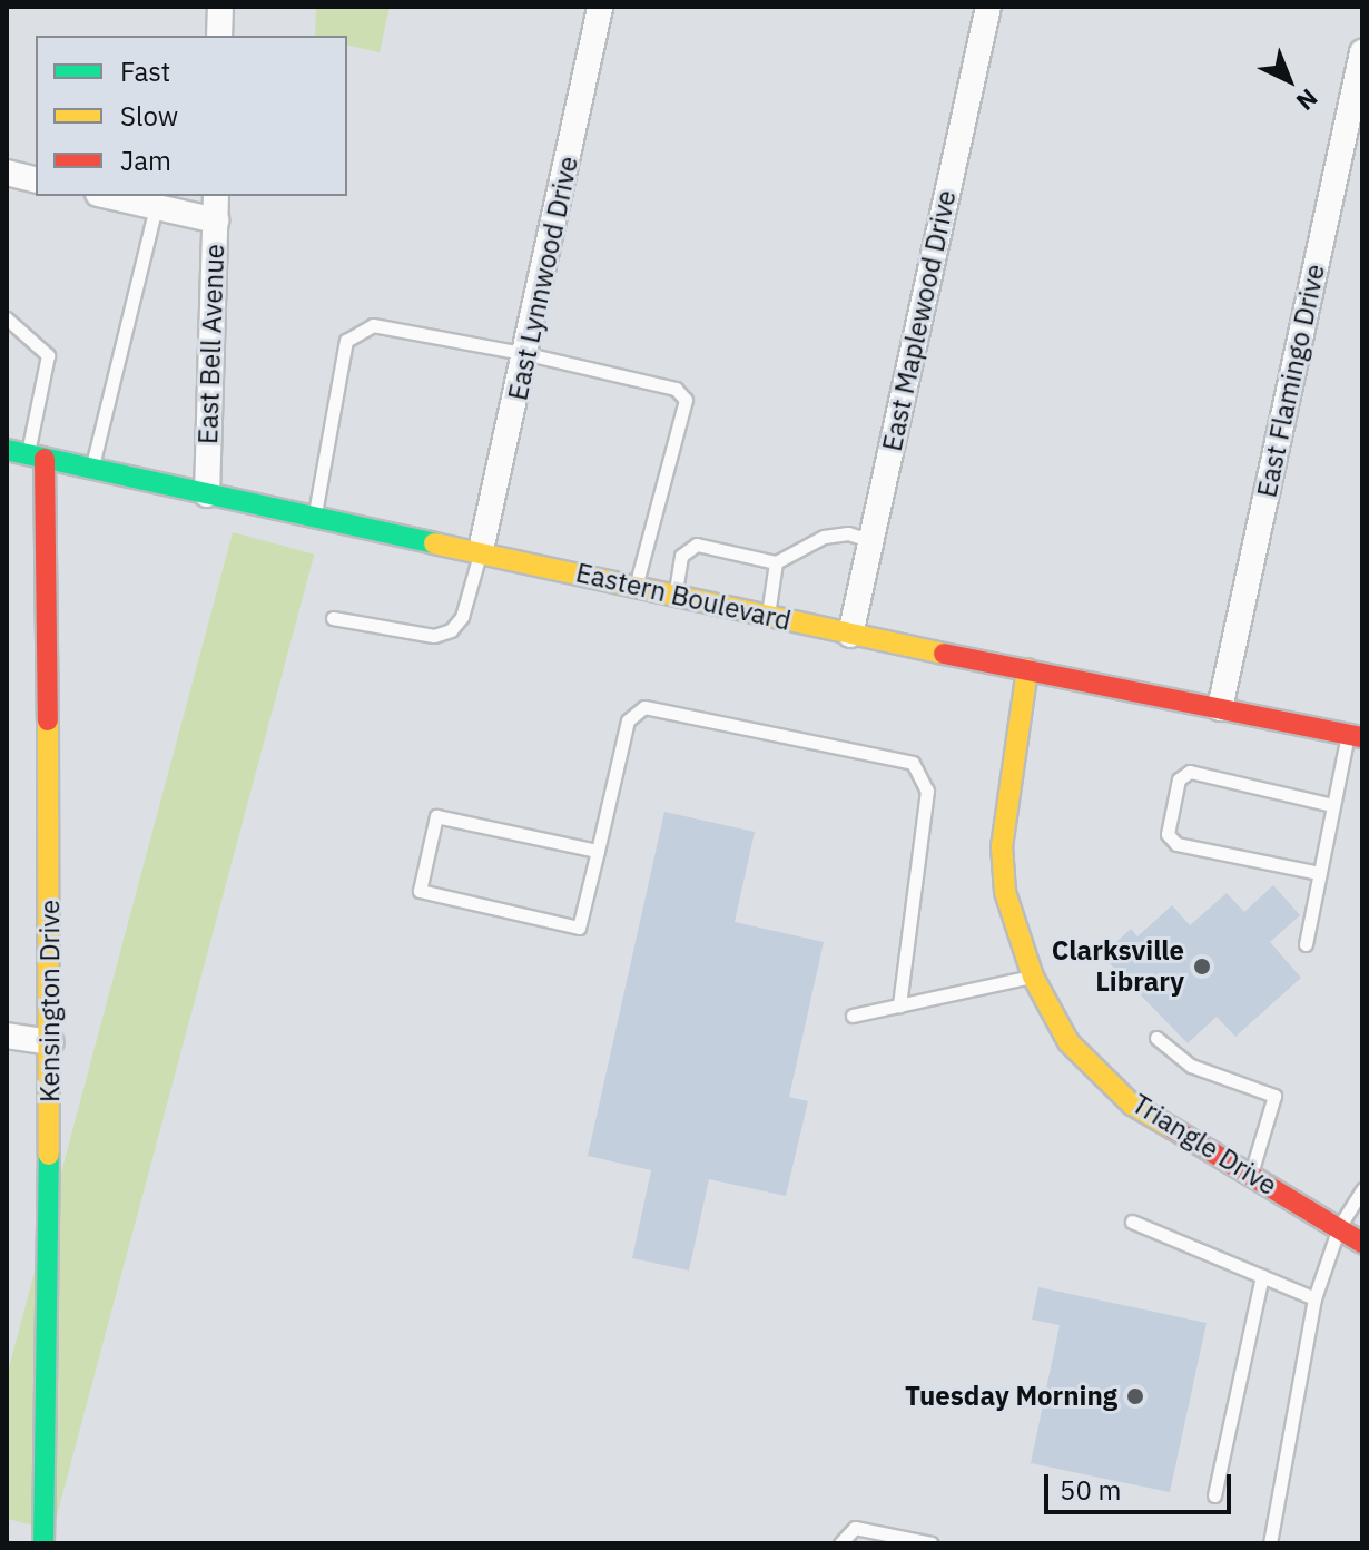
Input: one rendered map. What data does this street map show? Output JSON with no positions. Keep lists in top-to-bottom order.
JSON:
{
  "streets": {
    "street": [
      "East Lynnwood Drive",
      "East Maplewood Drive",
      "East Bell Avenue",
      "East Flamingo Drive",
      "Eastern Boulevard",
      "Kensington Drive",
      "Triangle Drive"
    ]
  },
  "crossings": [
    ["East Lynnwood Drive", "Eastern Boulevard"],
    ["East Maplewood Drive", "Eastern Boulevard"],
    ["East Bell Avenue", "Eastern Boulevard"],
    ["East Flamingo Drive", "Eastern Boulevard"],
    ["Eastern Boulevard", "Kensington Drive"],
    ["Eastern Boulevard", "Triangle Drive"]
  ],
  "places": ["Clarksville Library", "Tuesday Morning"],
  "legend": ["Fast", "Slow", "Jam"],
  "scale_bar": "50 m",
  "north": "bottom right"
}
